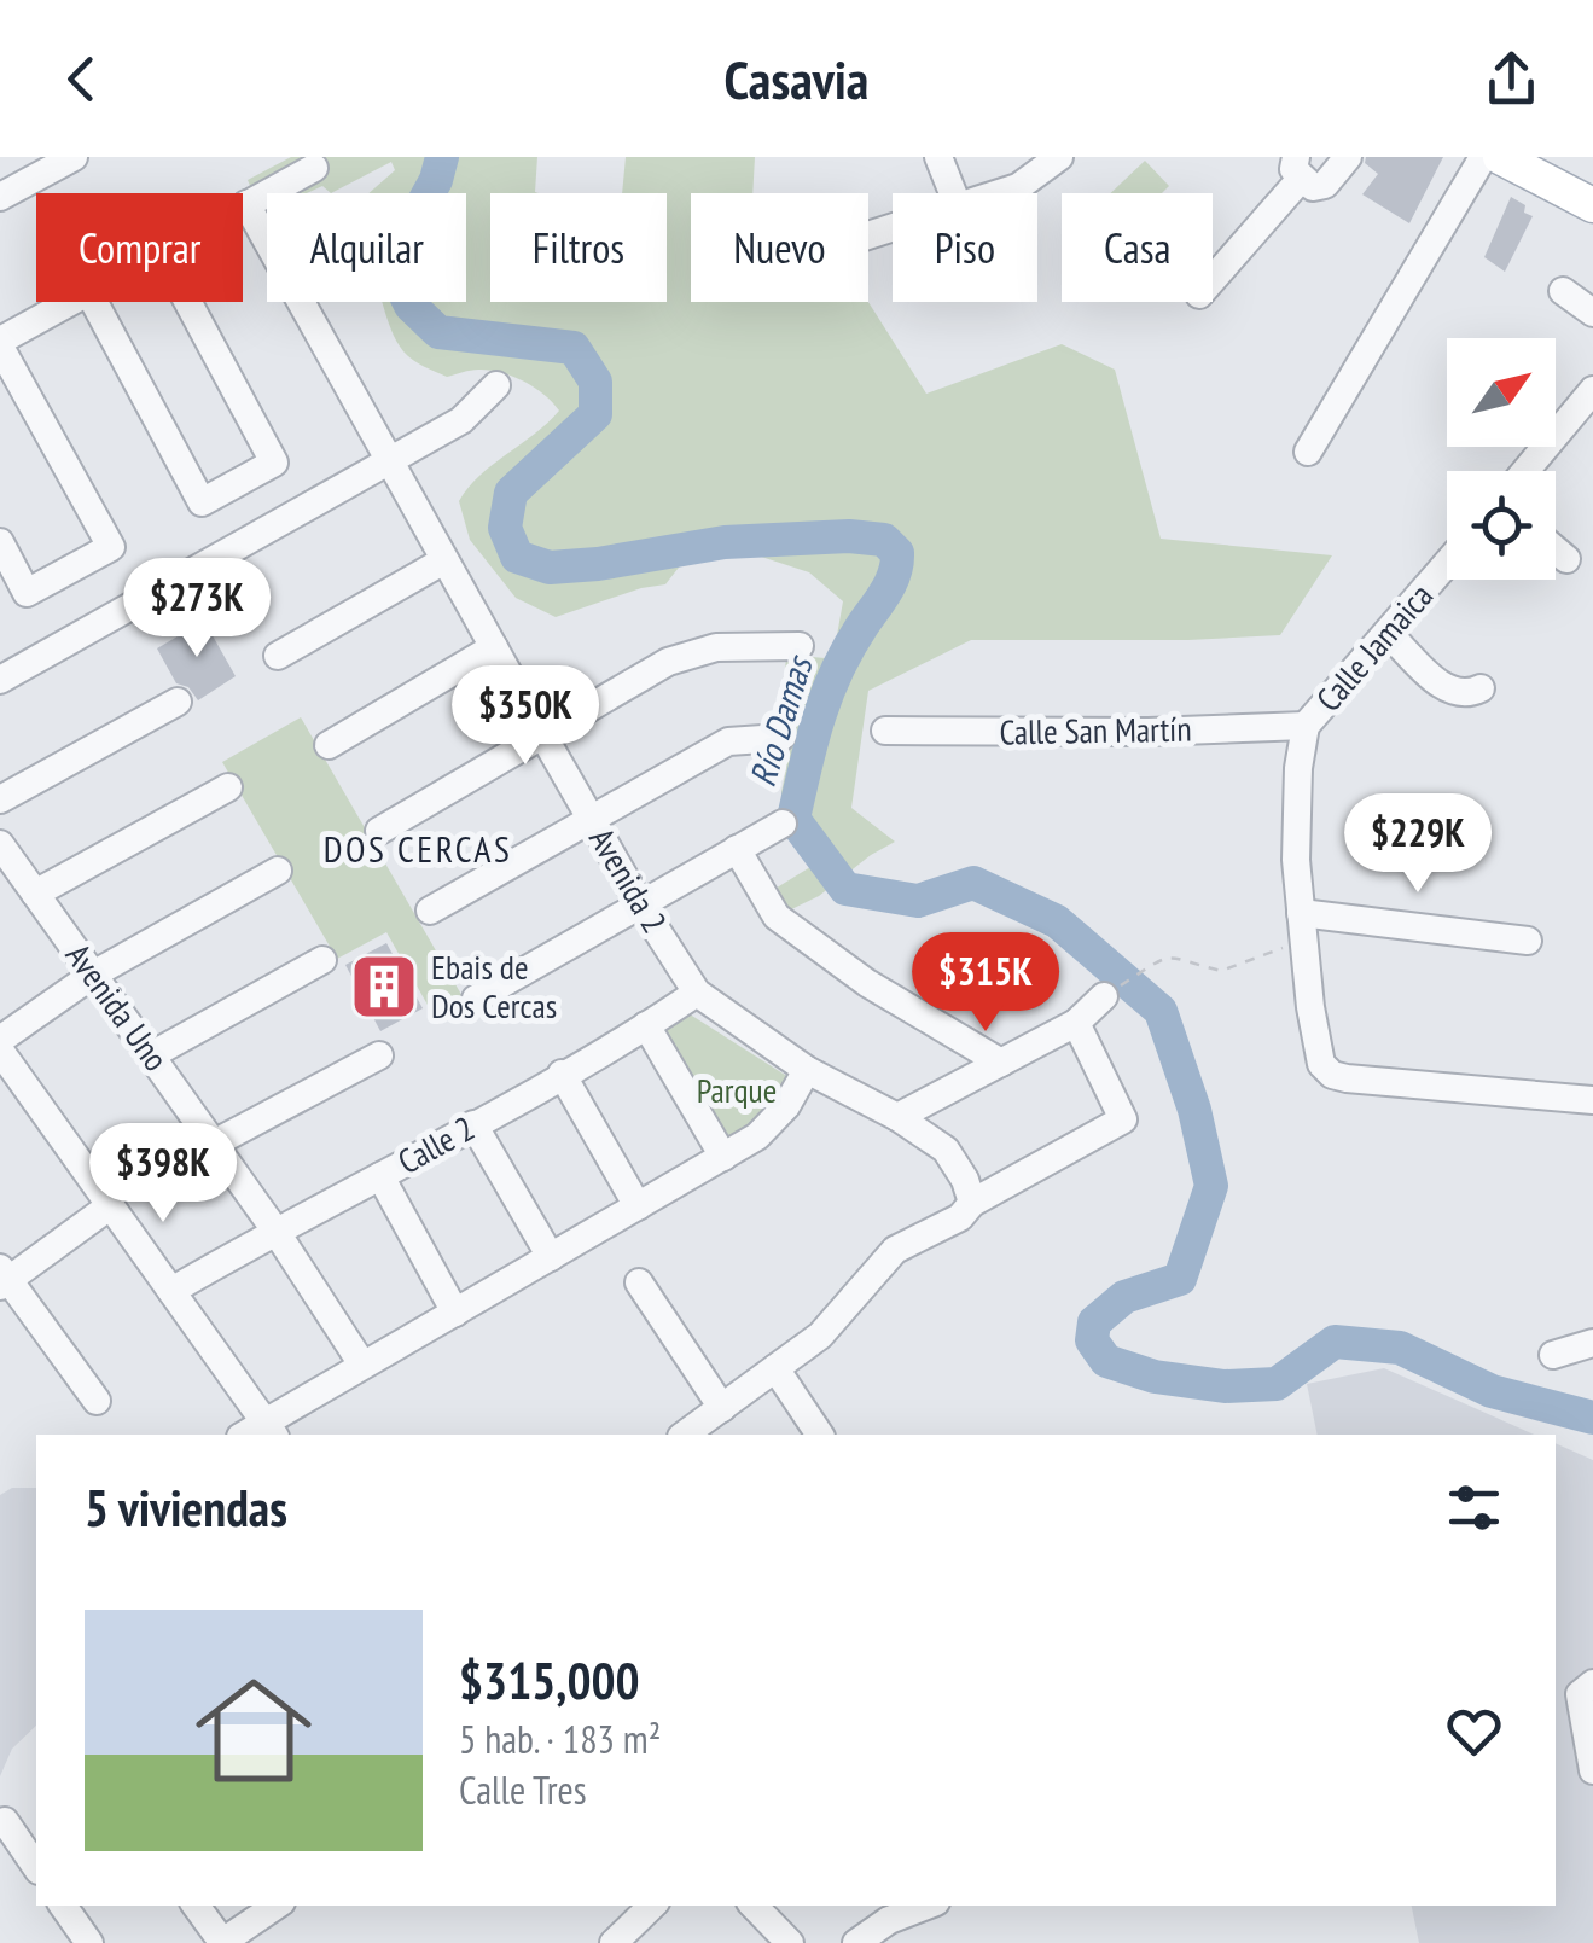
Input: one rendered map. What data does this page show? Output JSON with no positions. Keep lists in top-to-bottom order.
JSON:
{
  "streets": {
    "street": [
      "Calle Jamaica",
      "Calle San Martín",
      "Avenida 2",
      "Avenida Uno",
      "Calle 2"
    ]
  },
  "crossings": [
    ["Calle Jamaica", "Calle San Martín"],
    ["Avenida 2", "Calle 2"],
    ["Avenida Uno", "Calle 2"]
  ],
  "districts": ["DOS CERCAS"],
  "water": ["Río Damas"],
  "parks": ["Parque"],
  "places": {
    "building": ["Ebais de Dos Cercas"]
  },
  "north": "top right",
  "page": {
    "header": "Casavia",
    "chip": [
      "Comprar",
      "Alquilar",
      "Filtros",
      "Nuevo",
      "Piso",
      "Casa"
    ],
    "price": [
      "$273K",
      "$350K",
      "$229K",
      "$315K",
      "$398K"
    ],
    "heading": "5 viviendas",
    "list": [
      {
        "name": "$315,000",
        "note": "5 hab. · 183 m² · Calle Tres"
      }
    ]
  }
}
